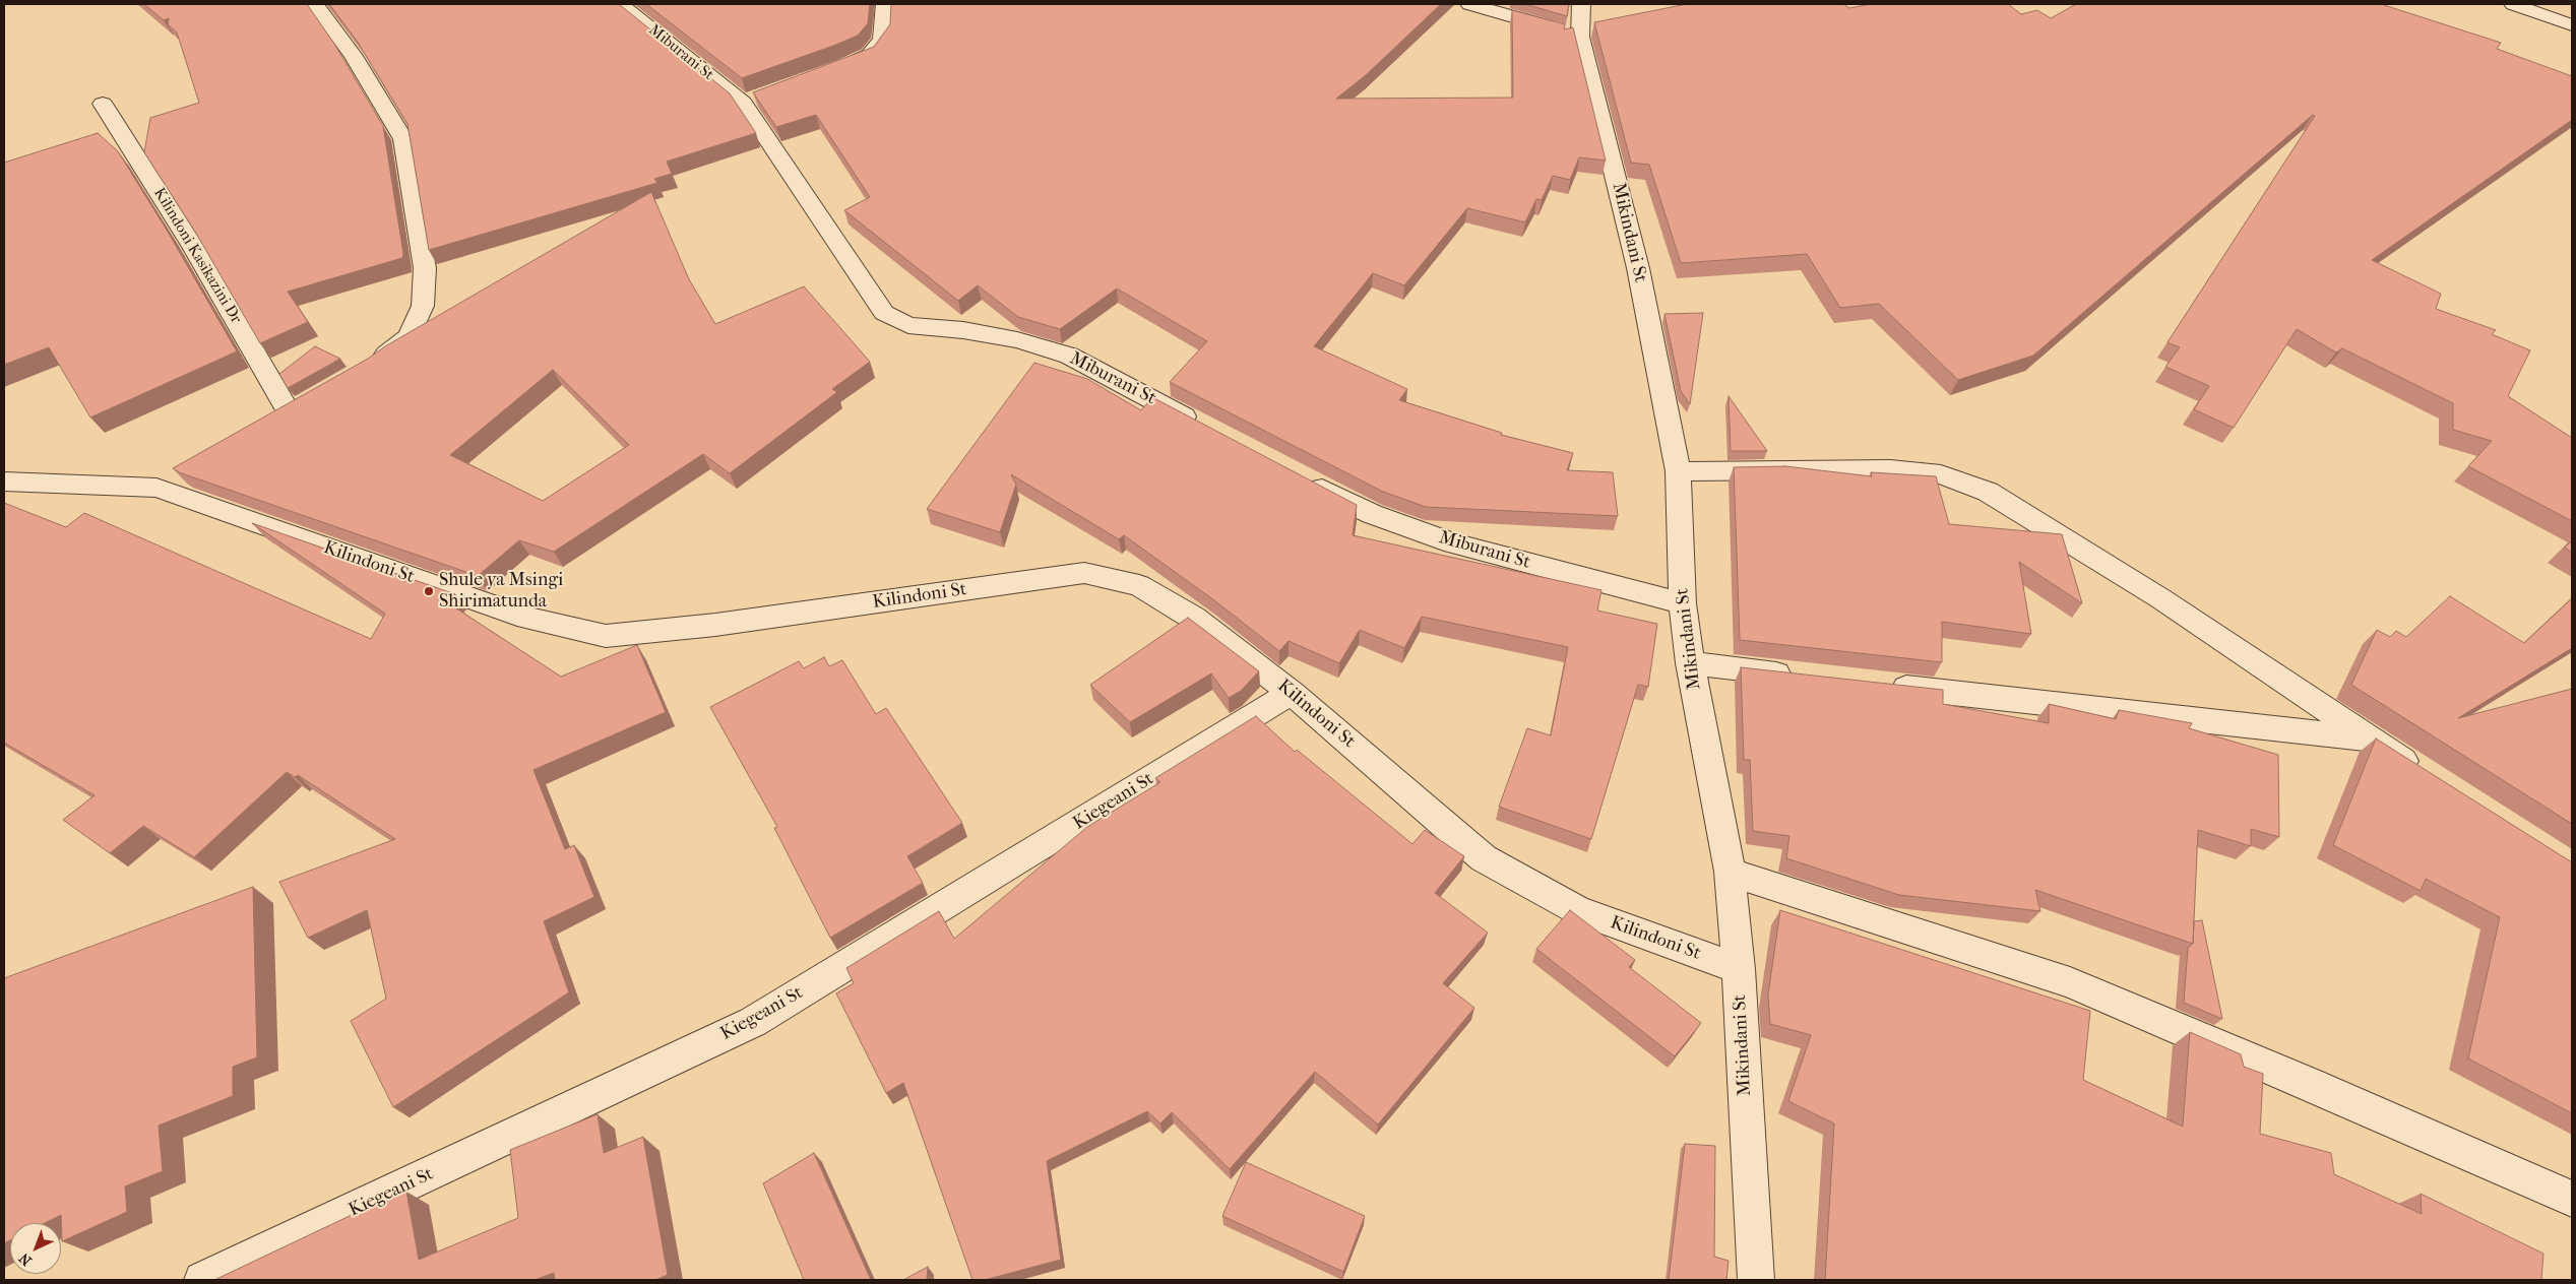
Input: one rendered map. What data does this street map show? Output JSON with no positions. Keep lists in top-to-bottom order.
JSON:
{
  "streets": {
    "street": [
      "Miburani St",
      "Mikindani St",
      "Kilindoni Kasikazini Dr",
      "Kilindoni St",
      "Kiegeani St"
    ]
  },
  "crossings": [
    ["Miburani St", "Mikindani St"],
    ["Mikindani St", "Kilindoni St"],
    ["Kilindoni St", "Kiegeani St"]
  ],
  "places": ["Shule ya Msingi Shirimatunda"],
  "north": "bottom left"
}
